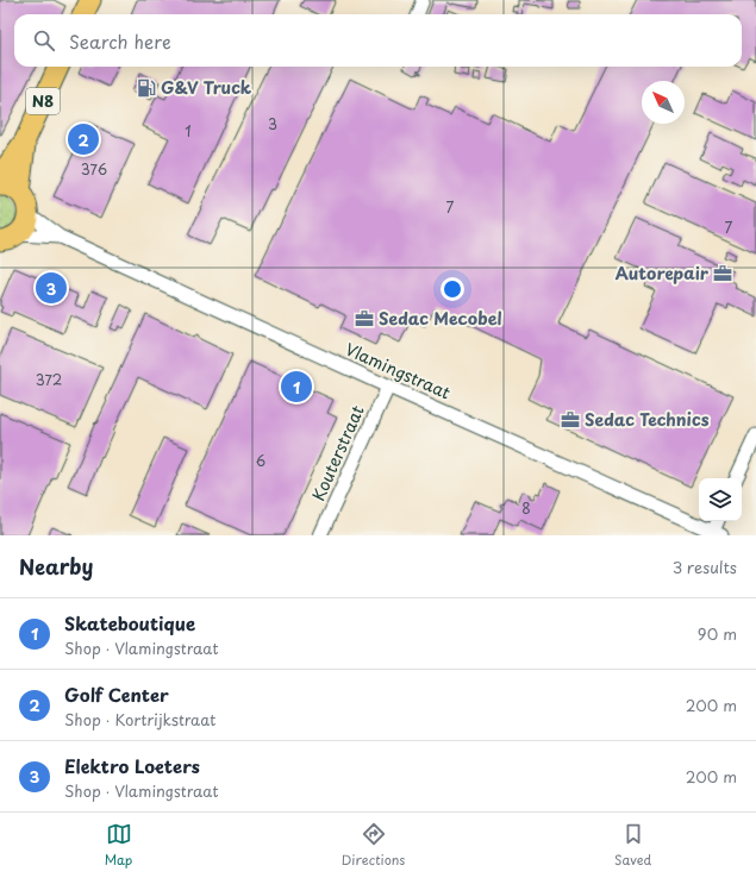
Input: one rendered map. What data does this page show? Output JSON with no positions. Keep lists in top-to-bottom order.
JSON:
{
  "streets": {
    "main road": ["N8"],
    "street": ["Vlamingstraat", "Kouterstraat"]
  },
  "crossings": [
    ["Vlamingstraat", "Kouterstraat"]
  ],
  "places": {
    "fuel station": ["G&V Truck"],
    "office": ["Autorepair", "Sedac Mecobel", "Sedac Technics"]
  },
  "house_numbers": [
    "3",
    "1",
    "376",
    "7",
    "7",
    "372",
    "6",
    "8"
  ],
  "north": "top left",
  "page": {
    "search": "Search here",
    "pins": ["2", "3", "1"],
    "heading": ["Nearby", "3 results"],
    "list": [
      {
        "mark": "1",
        "name": "Skateboutique",
        "note": "Shop · Vlamingstraat",
        "value": "90 m"
      },
      {
        "mark": "2",
        "name": "Golf Center",
        "note": "Shop · Kortrijkstraat",
        "value": "200 m"
      },
      {
        "mark": "3",
        "name": "Elektro Loeters",
        "note": "Shop · Vlamingstraat",
        "value": "200 m"
      }
    ],
    "nav": ["Map", "Directions", "Saved"]
  }
}
